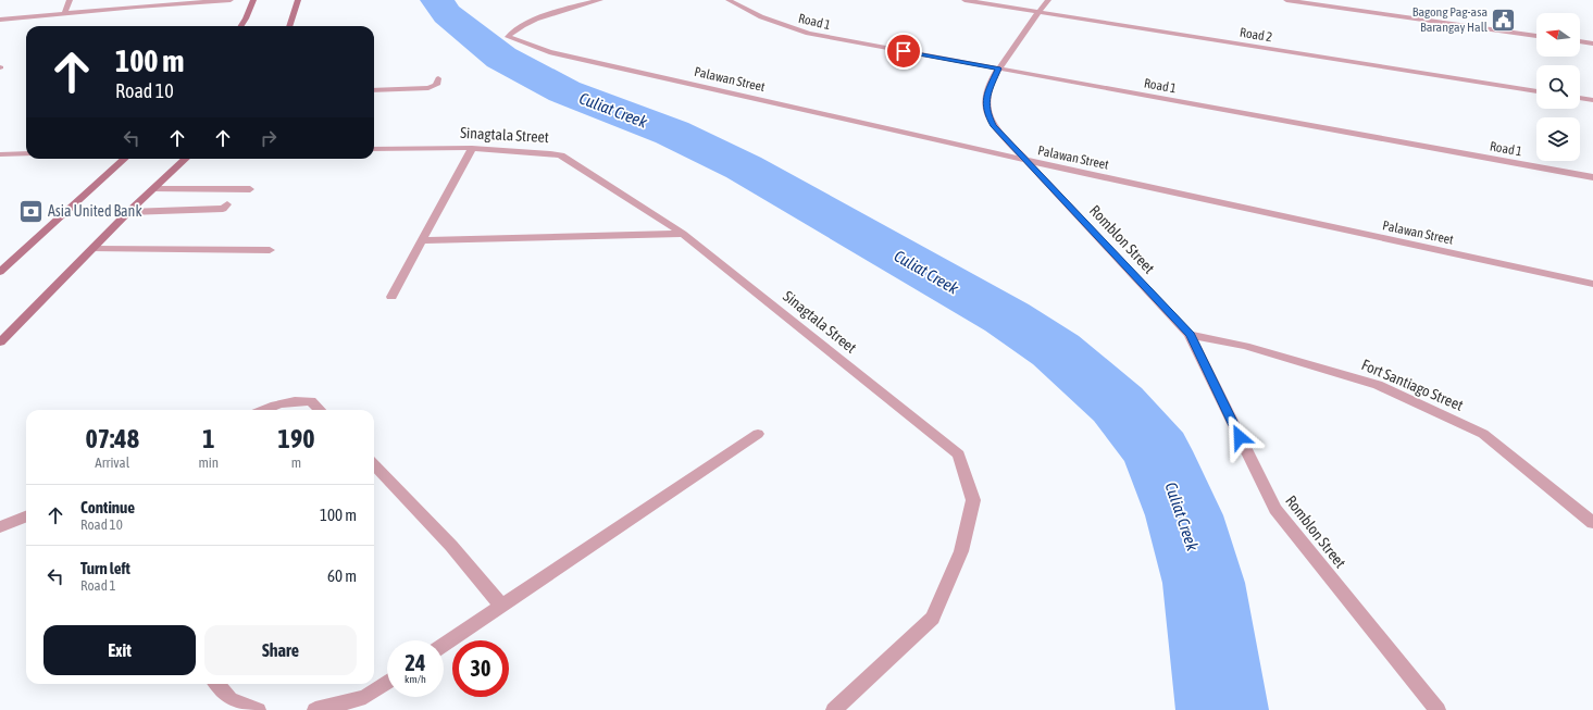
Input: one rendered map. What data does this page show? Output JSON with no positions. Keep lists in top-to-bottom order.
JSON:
{
  "streets": {
    "street": [
      "Road 1",
      "Road 2",
      "Palawan Street",
      "Sinagtala Street",
      "Romblon Street",
      "Fort Santiago Street"
    ]
  },
  "crossings": [
    ["Road 1", "Romblon Street"],
    ["Road 2", "Romblon Street"],
    ["Palawan Street", "Romblon Street"],
    ["Romblon Street", "Fort Santiago Street"]
  ],
  "water": ["Culiat Creek"],
  "places": {
    "public building": ["Bagong Pag-asa Barangay Hall"],
    "bank": ["Asia United Bank"]
  },
  "north": "left",
  "page": {
    "turn": ["100 m", "Road 10"],
    "eta": [
      "07:48",
      "Arrival",
      "1",
      "min",
      "190",
      "m"
    ],
    "list": [
      {
        "name": "Continue",
        "note": "Road 10",
        "value": "100 m"
      },
      {
        "name": "Turn left",
        "note": "Road 1",
        "value": "60 m"
      }
    ],
    "buttons": ["Exit", "Share"],
    "speed": "24 km/h",
    "limit": "30"
  }
}
